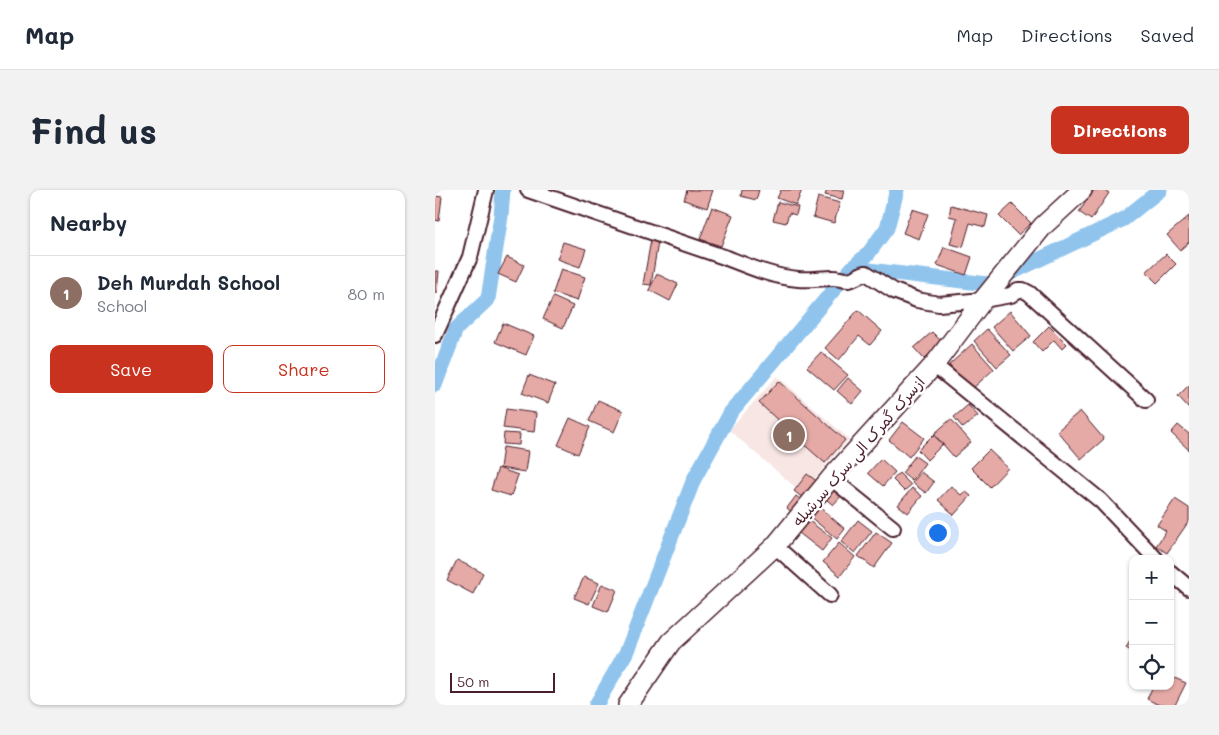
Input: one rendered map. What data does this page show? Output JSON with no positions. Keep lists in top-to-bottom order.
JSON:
{
  "streets": {
    "street": ["ازسرک گمرک الی سرک سرشیله"]
  },
  "scale_bar": "50 m",
  "page": {
    "header": "Map",
    "nav": ["Map", "Directions", "Saved"],
    "buttons": [
      "Directions",
      ["Save", "Share"]
    ],
    "title": "Find us",
    "heading": "Nearby",
    "list": [
      {
        "mark": "1",
        "name": "Deh Murdah School",
        "note": "School",
        "value": "80 m"
      }
    ],
    "pins": "1",
    "map_buttons": ["+", "−"],
    "scale": "50 m"
  }
}
